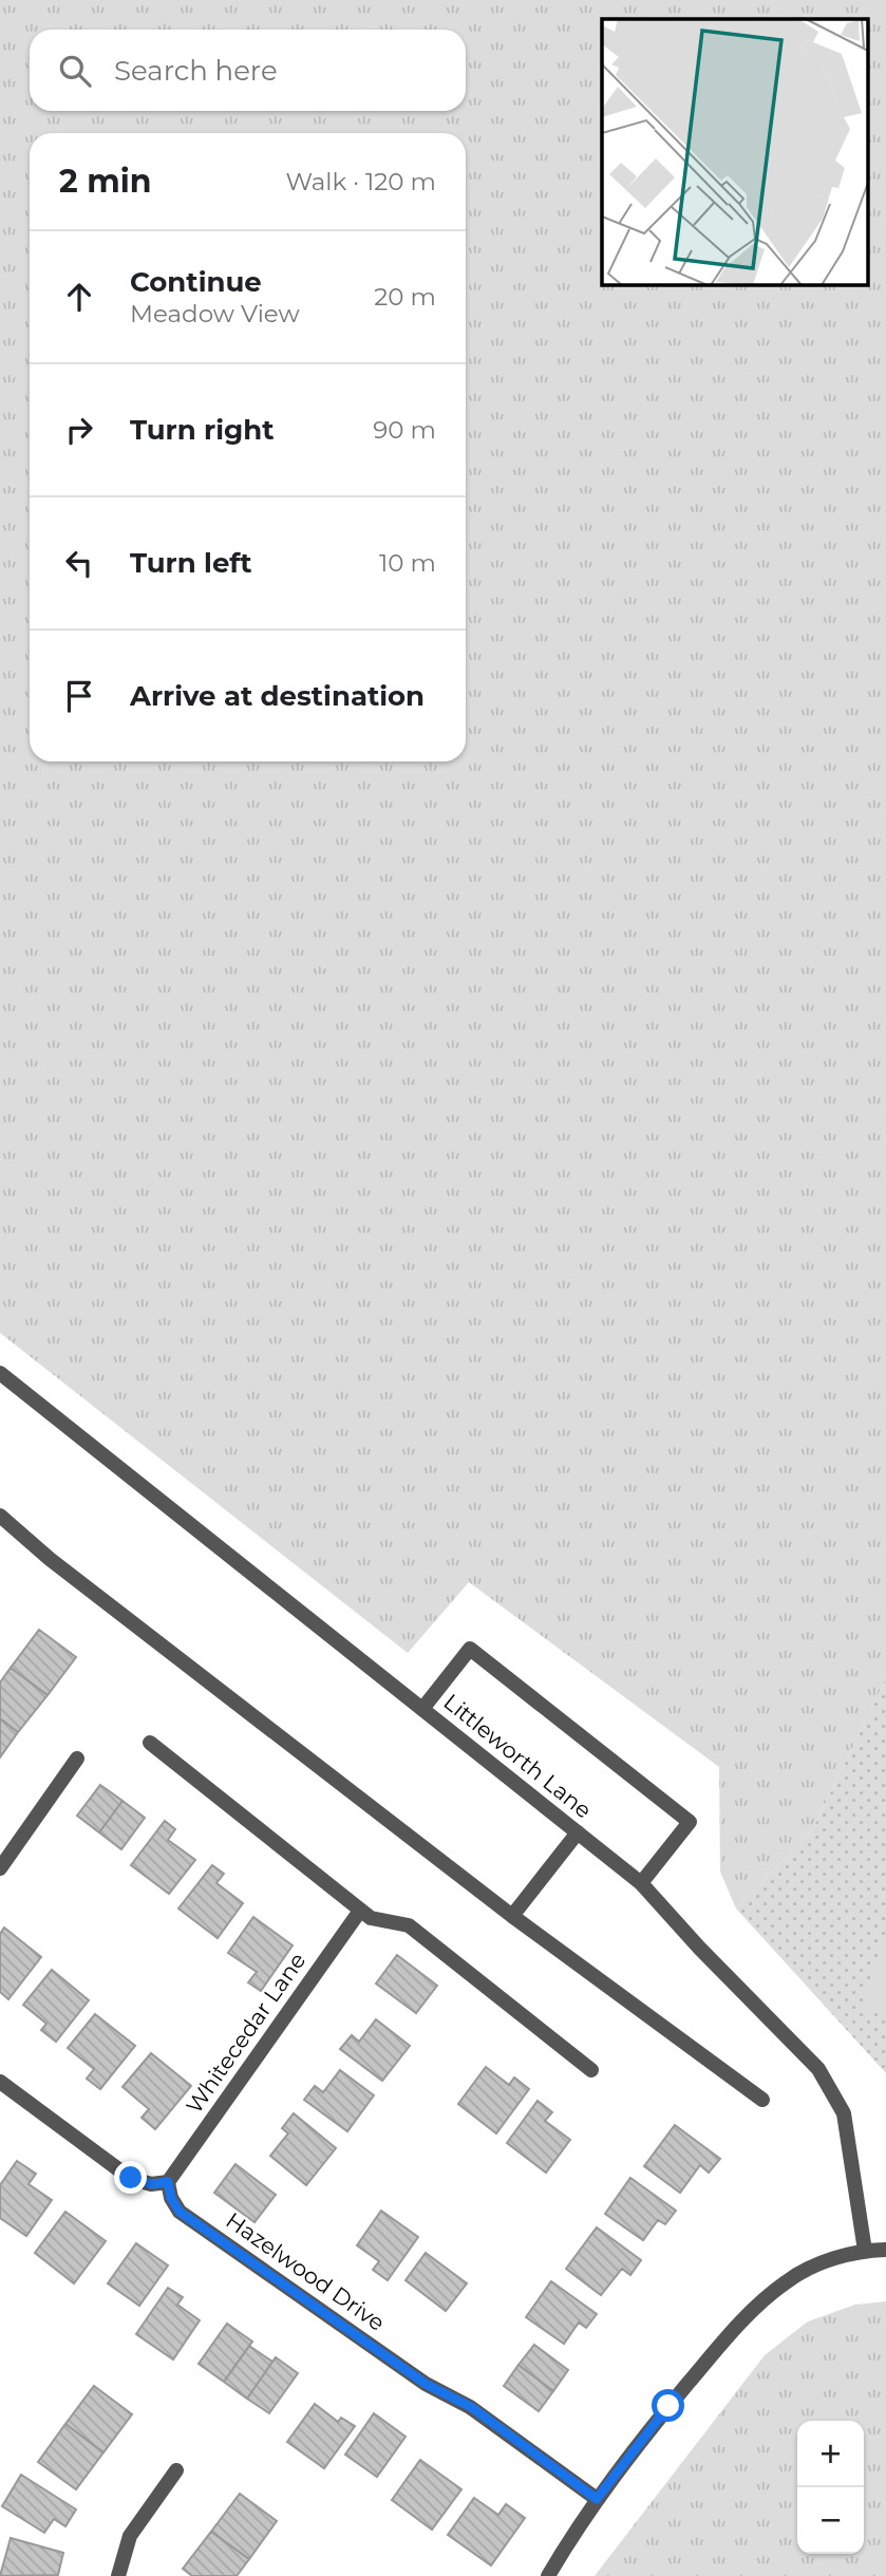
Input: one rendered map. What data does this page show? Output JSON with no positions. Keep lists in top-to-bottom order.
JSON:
{
  "streets": {
    "street": ["Littleworth Lane", "Whitecedar Lane", "Hazelwood Drive"]
  },
  "crossings": [
    ["Whitecedar Lane", "Hazelwood Drive"]
  ],
  "page": {
    "search": "Search here",
    "heading": ["2 min", "Walk · 120 m"],
    "list": [
      ["Continue", "Meadow View", "20 m"],
      ["Turn right", "90 m"],
      ["Turn left", "10 m"],
      "Arrive at destination"
    ],
    "map_buttons": ["+", "−"]
  }
}
